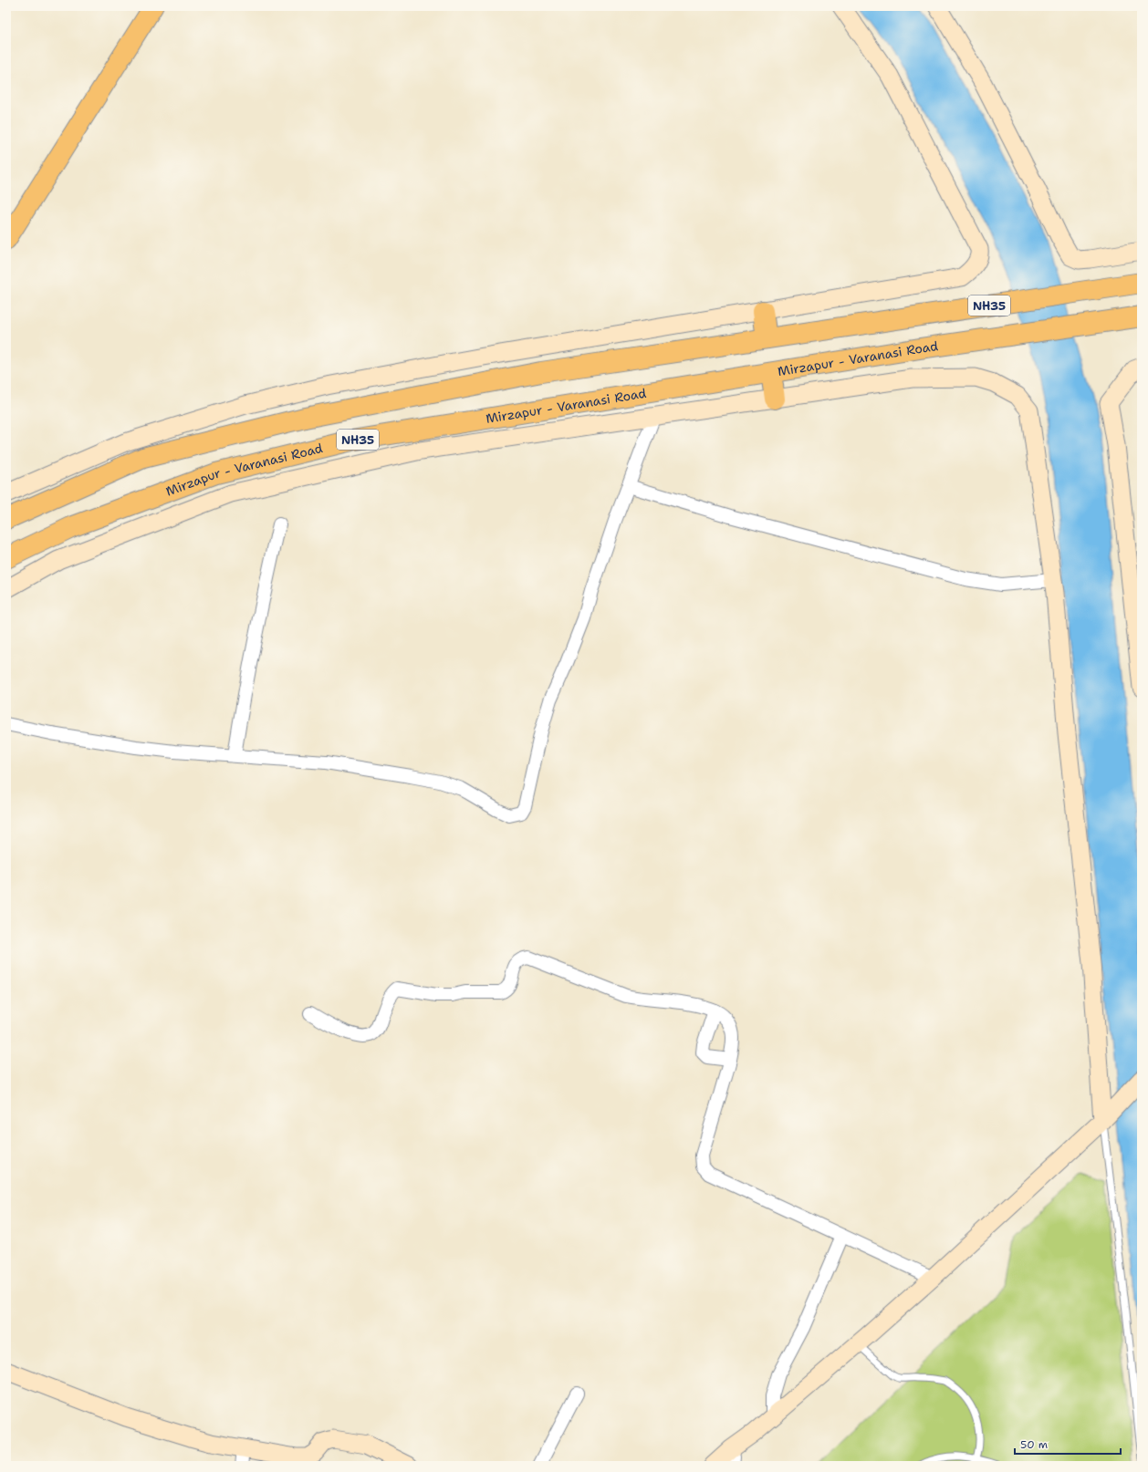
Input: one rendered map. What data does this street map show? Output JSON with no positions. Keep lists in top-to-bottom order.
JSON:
{
  "streets": {
    "highway": ["NH35", "Mirzapur - Varanasi Road"]
  },
  "scale_bar": "50 m"
}
